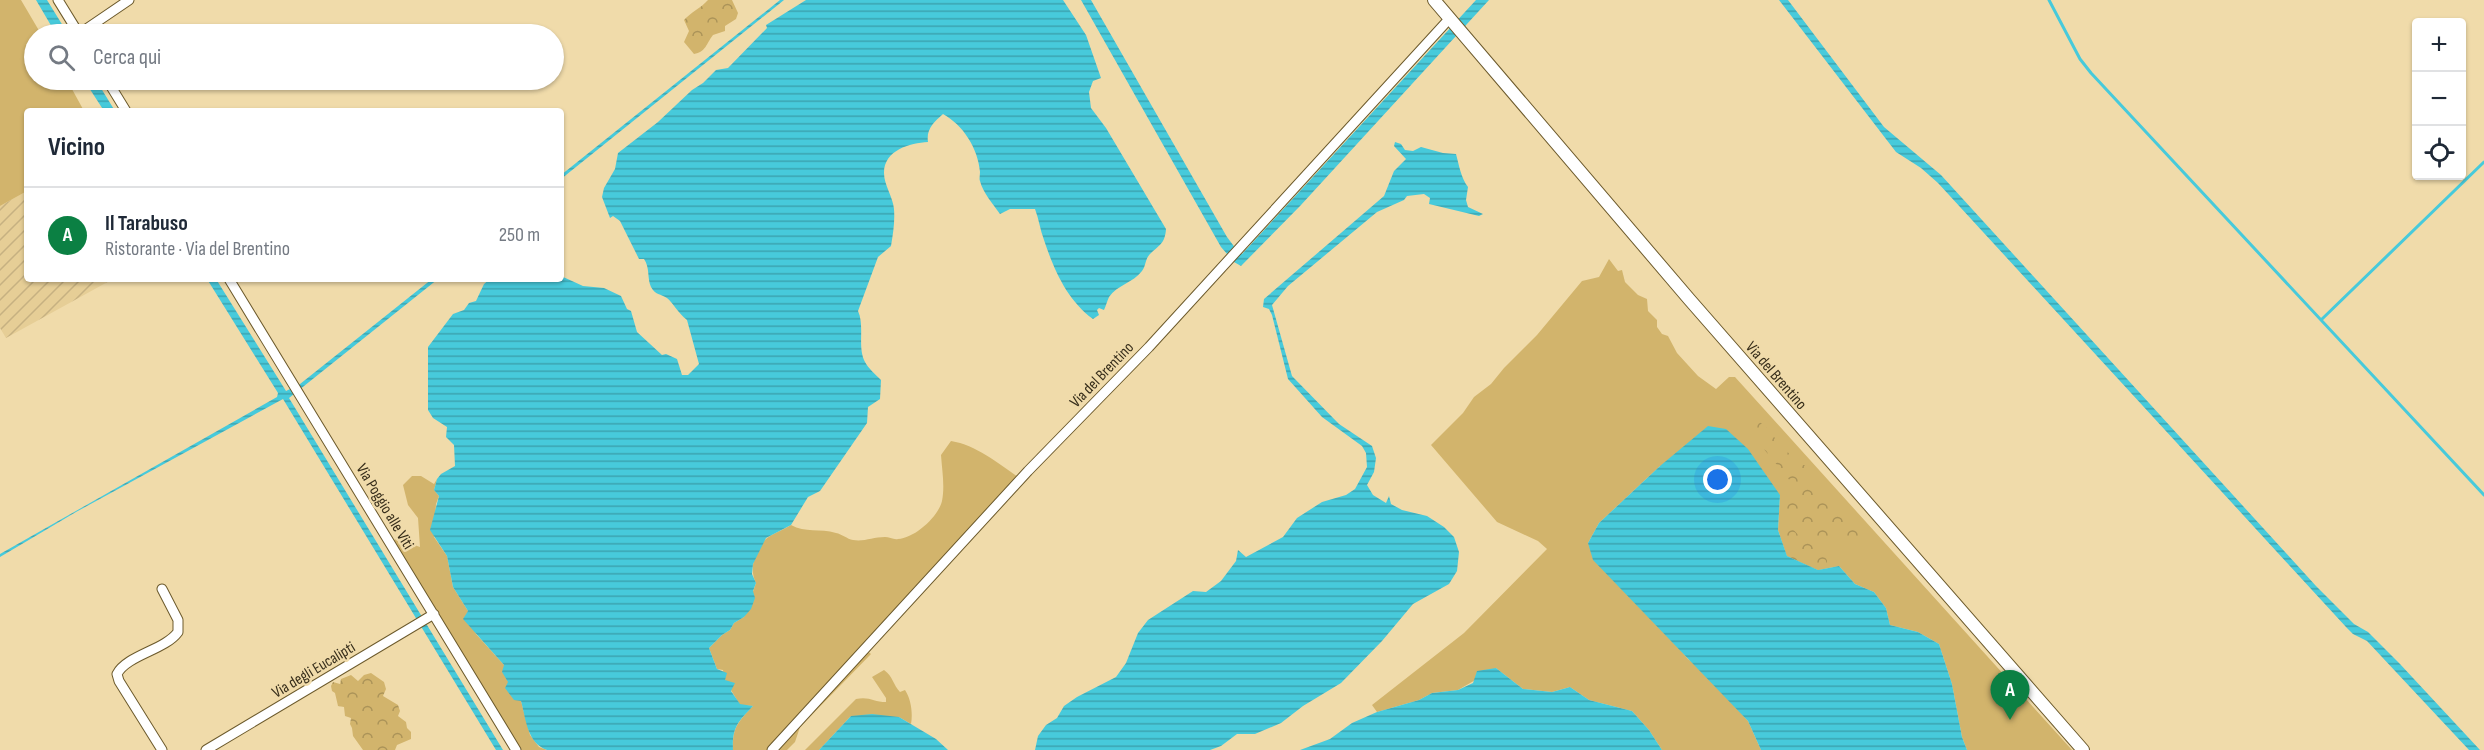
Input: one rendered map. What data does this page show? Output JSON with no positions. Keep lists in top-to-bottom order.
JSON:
{
  "streets": {
    "street": ["Via del Brentino", "Via Poggio alle Viti", "Via degli Eucalipti"]
  },
  "crossings": [
    ["Via Poggio alle Viti", "Via degli Eucalipti"]
  ],
  "page": {
    "map_buttons": ["+", "−"],
    "search": "Cerca qui",
    "heading": "Vicino",
    "list": [
      {
        "mark": "A",
        "name": "Il Tarabuso",
        "note": "Ristorante · Via del Brentino",
        "value": "250 m"
      }
    ],
    "pins": "A"
  }
}
